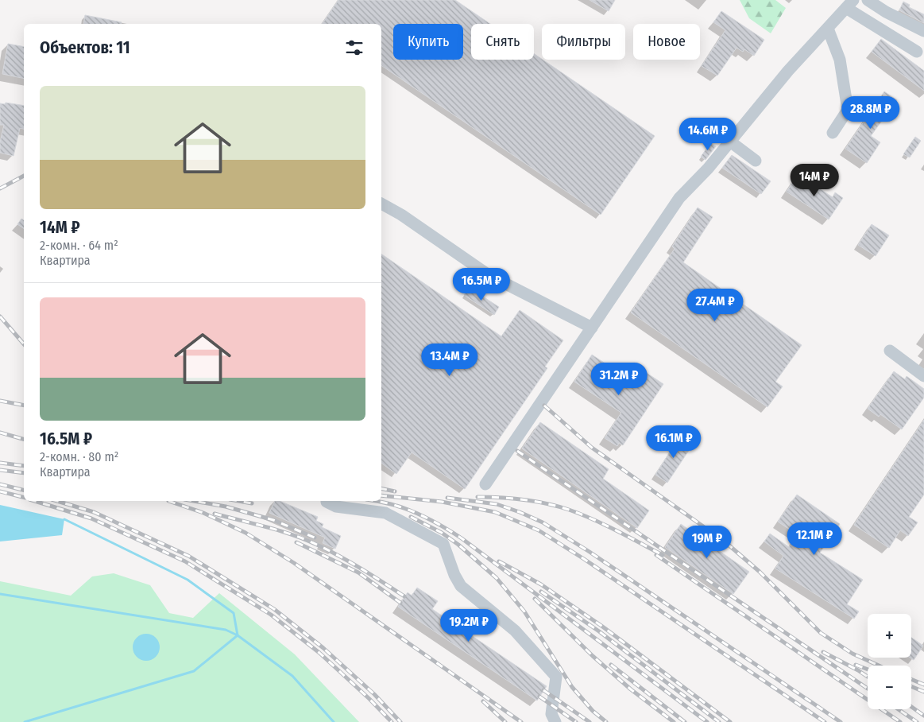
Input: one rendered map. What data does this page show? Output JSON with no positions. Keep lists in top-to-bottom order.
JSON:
{
  "page": {
    "chip": [
      "Купить",
      "Снять",
      "Фильтры",
      "Новое"
    ],
    "heading": "Объектов: 11",
    "list": [
      {
        "name": "14M ₽",
        "note": "2-комн. · 64 m² · Квартира"
      },
      {
        "name": "16.5M ₽",
        "note": "2-комн. · 80 m² · Квартира"
      }
    ],
    "price": [
      "28.8M ₽",
      "14.6M ₽",
      "14M ₽",
      "16.5M ₽",
      "27.4M ₽",
      "13.4M ₽",
      "31.2M ₽",
      "16.1M ₽",
      "12.1M ₽",
      "19M ₽",
      "19.2M ₽"
    ],
    "map_buttons": ["+", "−"]
  }
}
